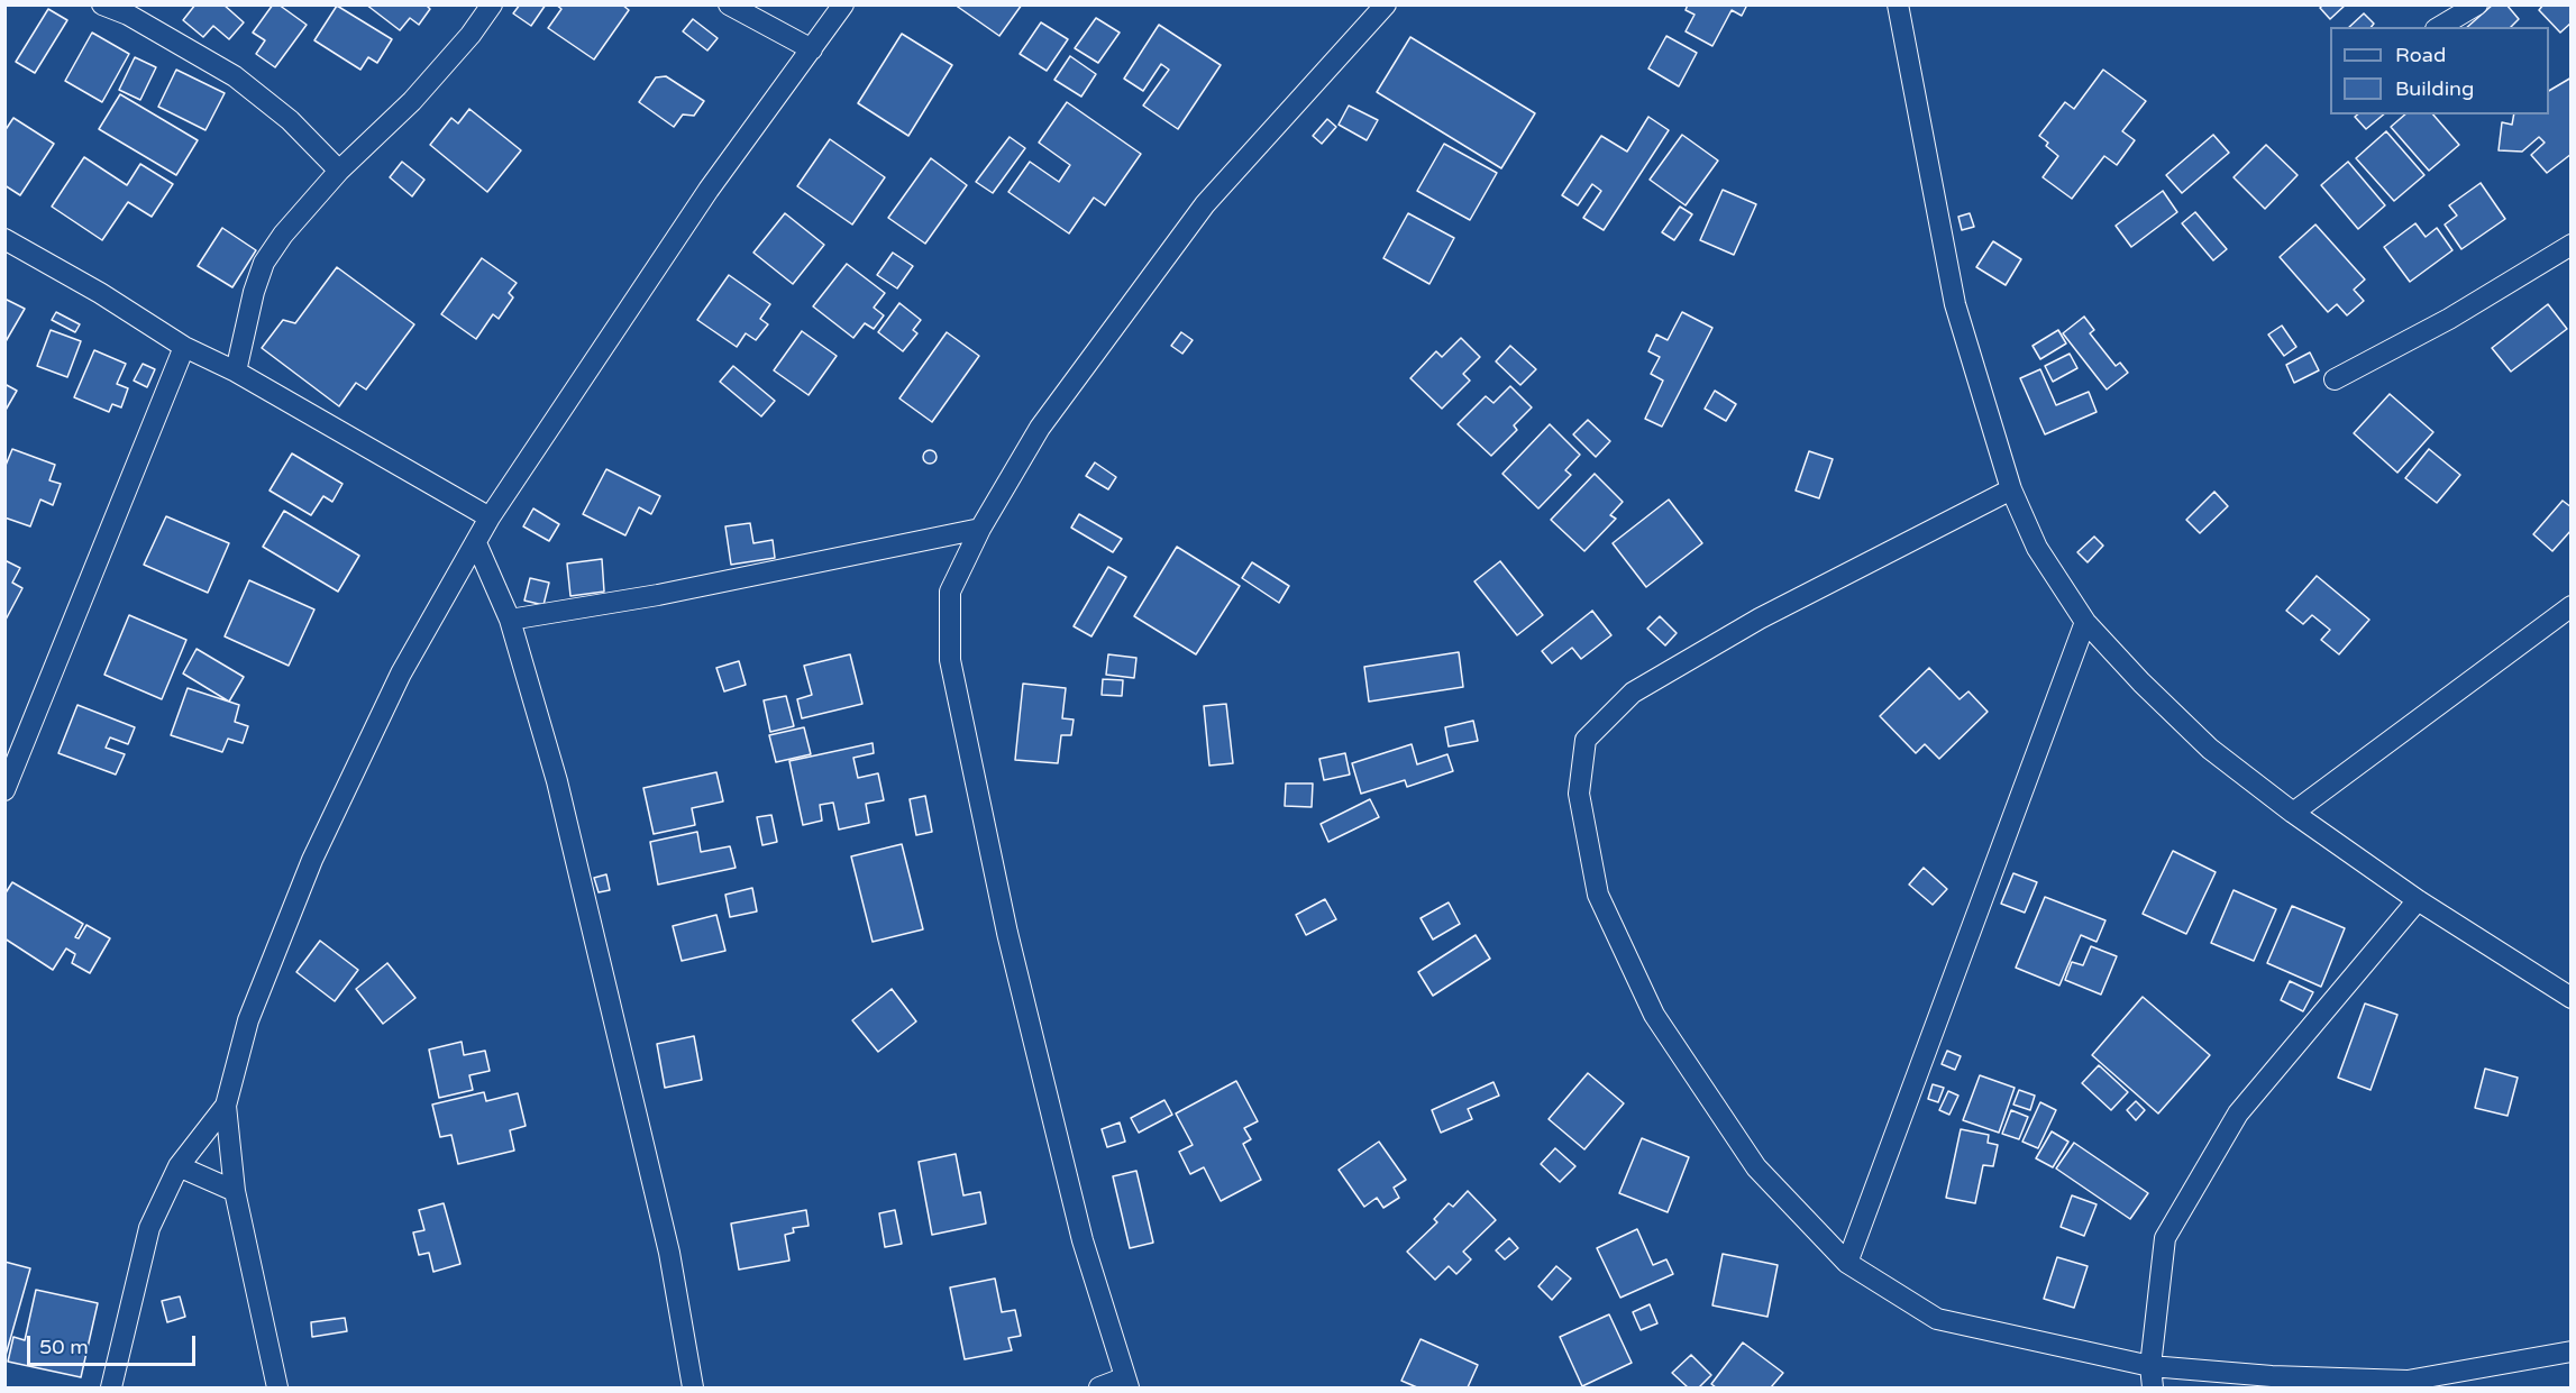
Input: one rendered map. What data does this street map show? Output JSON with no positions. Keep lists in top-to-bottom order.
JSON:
{
  "legend": ["Road", "Building"],
  "scale_bar": "50 m"
}
